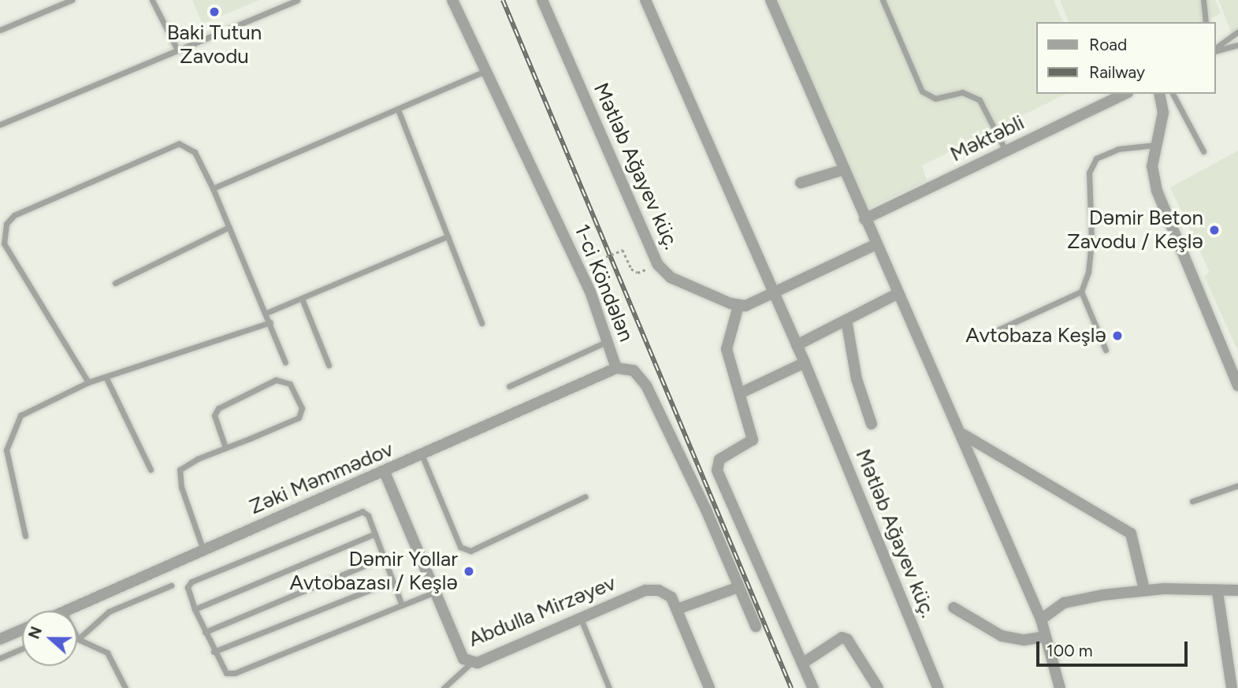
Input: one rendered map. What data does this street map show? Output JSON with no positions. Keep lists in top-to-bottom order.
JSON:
{
  "streets": {
    "street": [
      "Məktəbli",
      "Mətləb Ağayev küç.",
      "1-ci Köndələn",
      "Zəki Məmmədov",
      "Abdulla Mirzəyev"
    ]
  },
  "crossings": [
    ["1-ci Köndələn", "Zəki Məmmədov"],
    ["Zəki Məmmədov", "Abdulla Mirzəyev"]
  ],
  "places": [
    "Baki Tutun Zavodu",
    "Dəmir Beton Zavodu / Keşlə",
    "Avtobaza Keşlə",
    "Dəmir Yollar Avtobazası / Keşlə"
  ],
  "legend": ["Road", "Railway"],
  "scale_bar": "100 m",
  "north": "left"
}
